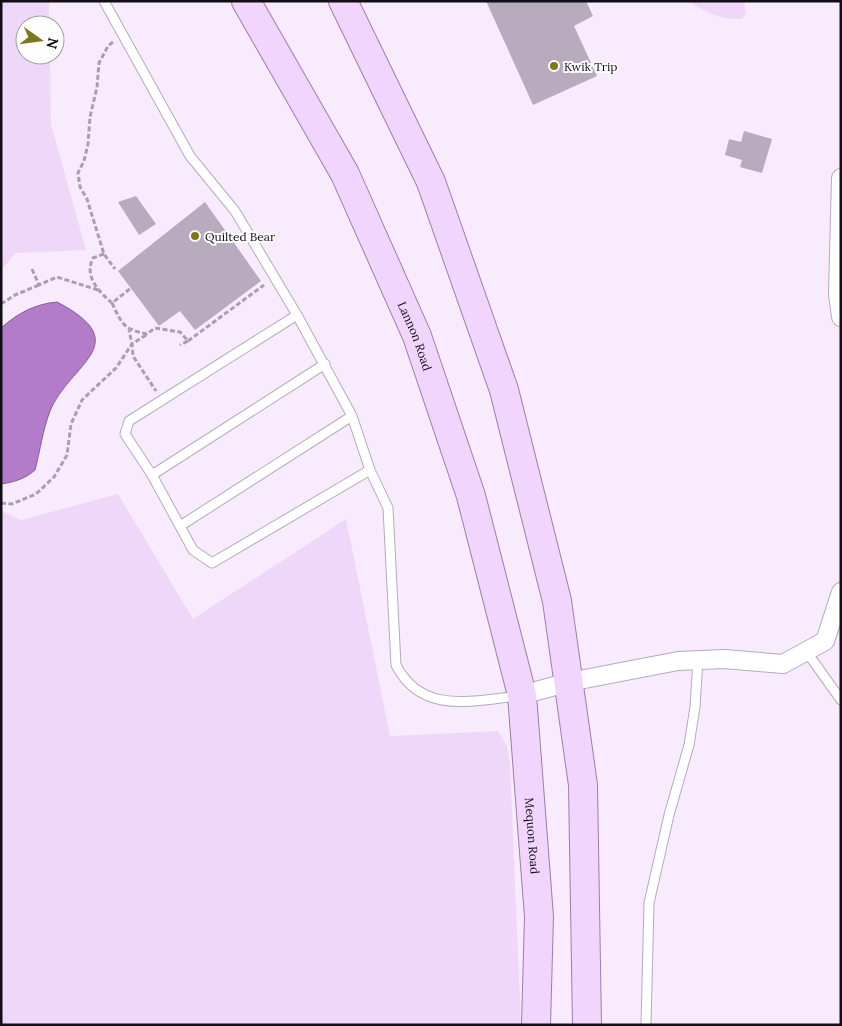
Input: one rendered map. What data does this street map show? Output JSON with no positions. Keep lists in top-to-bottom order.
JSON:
{
  "streets": {
    "main road": ["Lannon Road", "Mequon Road"]
  },
  "crossings": [
    ["Lannon Road", "Mequon Road"]
  ],
  "places": ["Kwik Trip", "Quilted Bear"],
  "north": "right"
}
